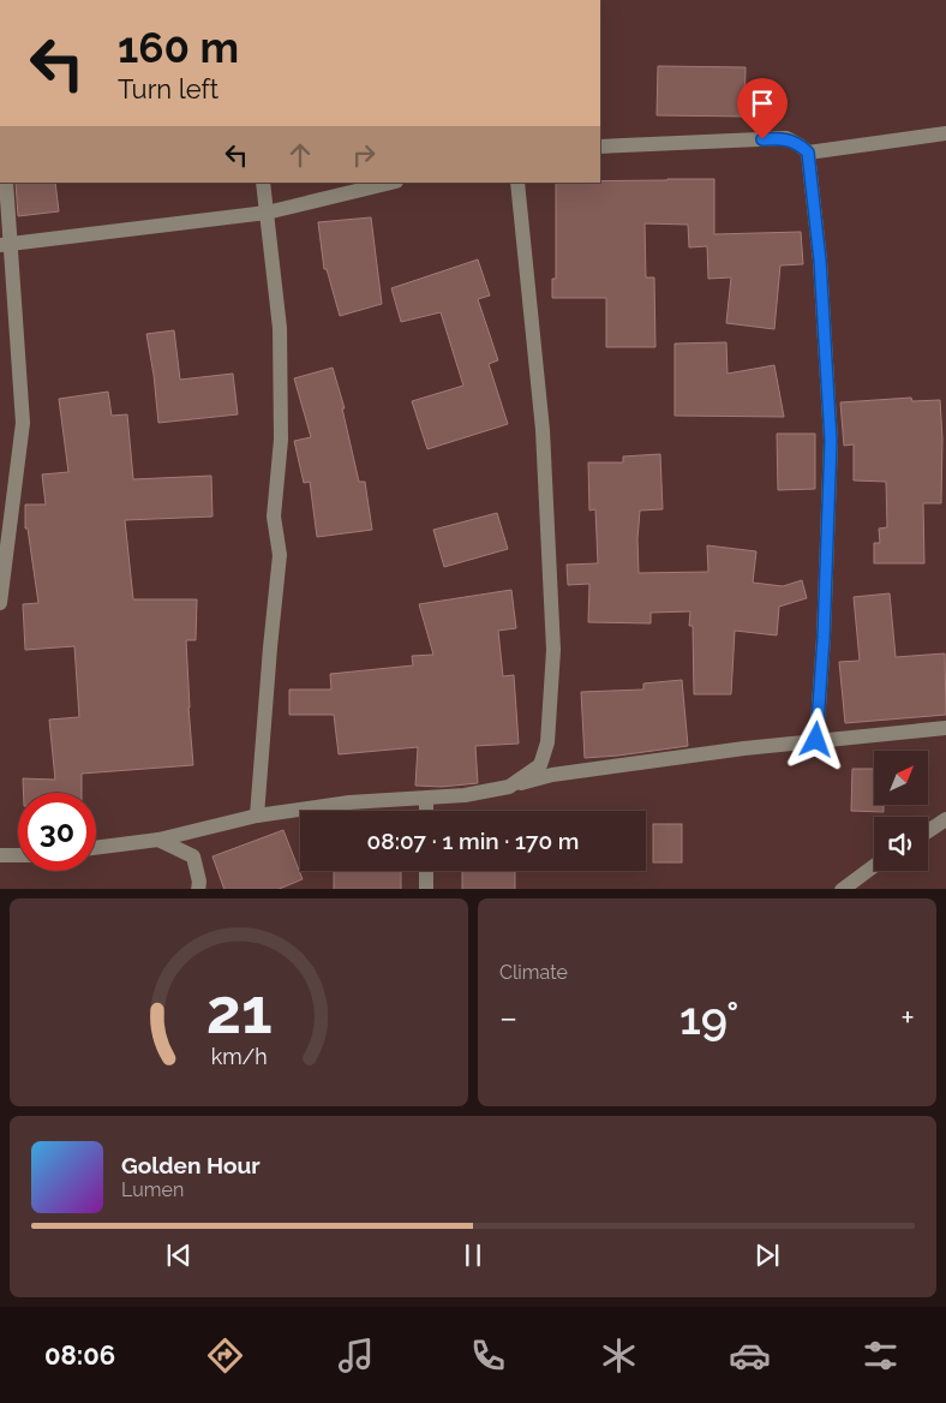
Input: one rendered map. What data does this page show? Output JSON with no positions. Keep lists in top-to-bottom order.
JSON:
{
  "north": "top right",
  "page": {
    "turn": ["160 m", "Turn left"],
    "limit": "30",
    "trip": "08:07 · 1 min · 170 m",
    "tile": "Climate",
    "heat": ["−", "19°", "+"],
    "song": ["Golden Hour", "Lumen"],
    "tabs": "08:06",
    "gauge": ["21", "km/h"]
  }
}
